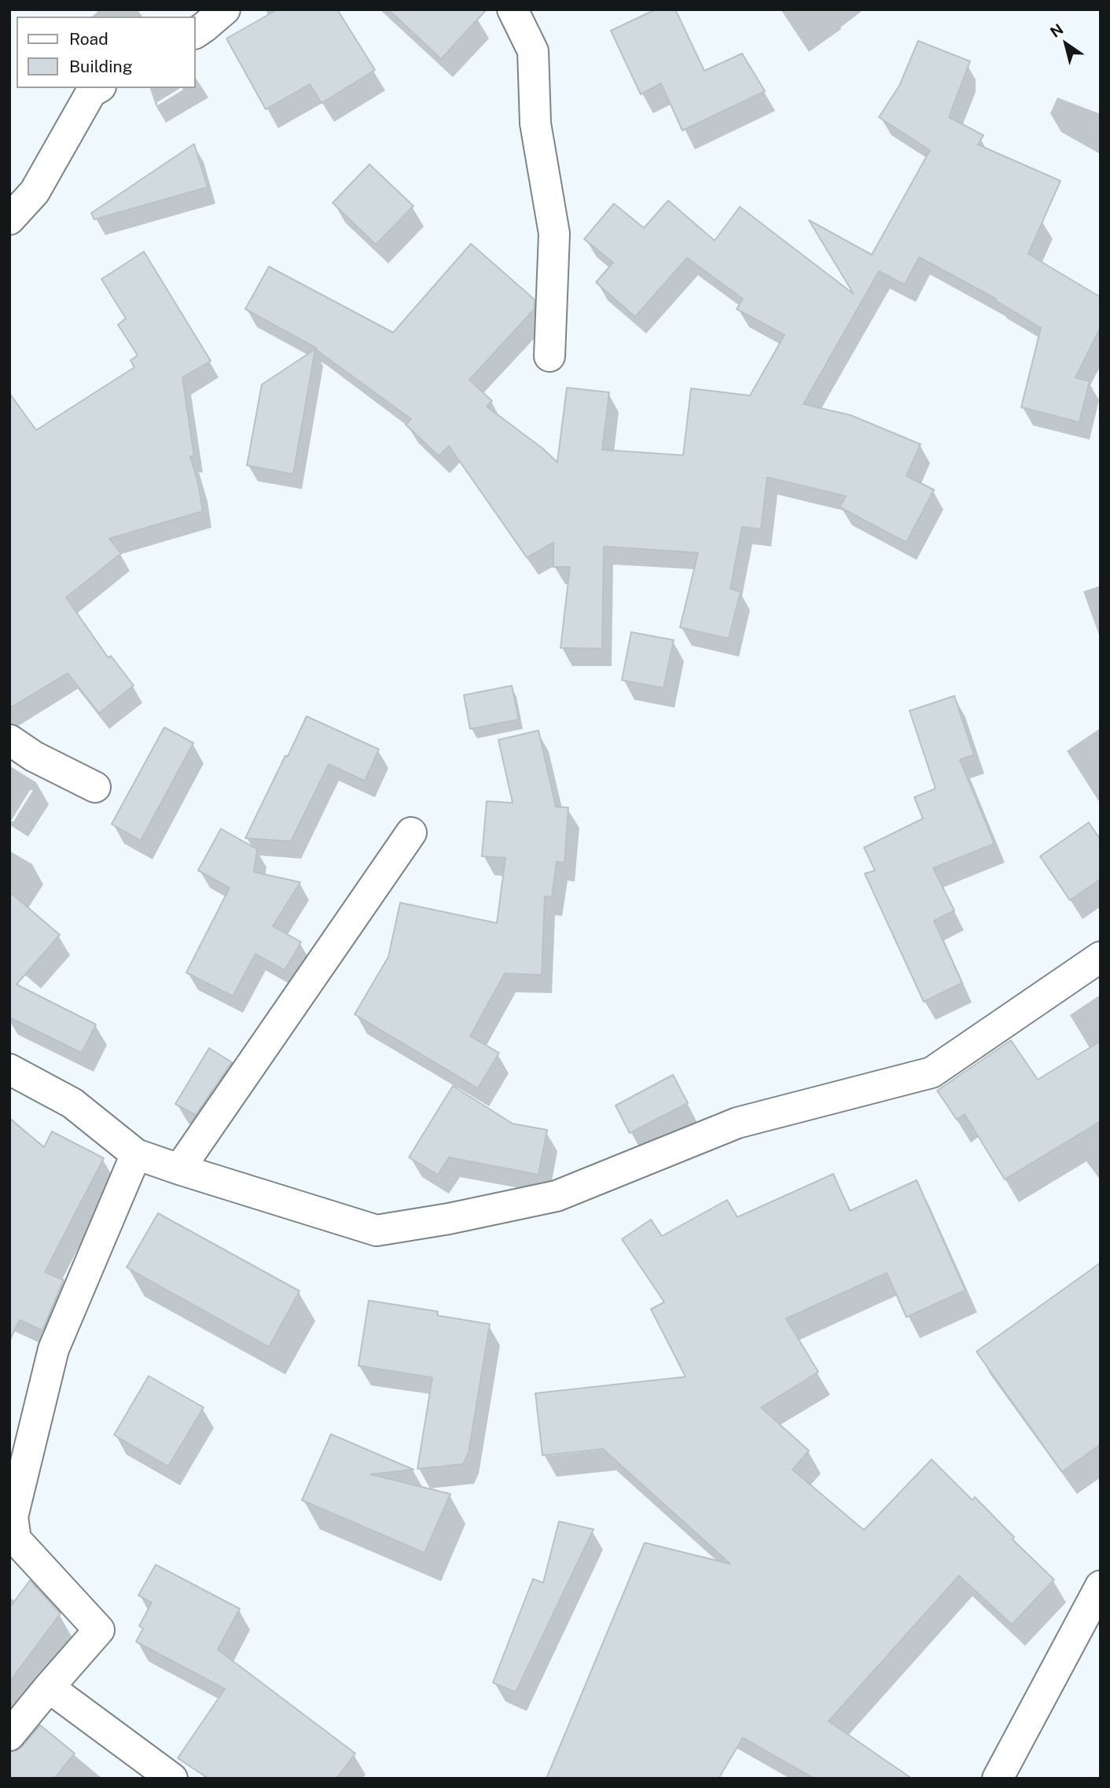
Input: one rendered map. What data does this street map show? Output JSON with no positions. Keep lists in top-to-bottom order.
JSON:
{
  "legend": ["Road", "Building"],
  "north": "top left"
}
